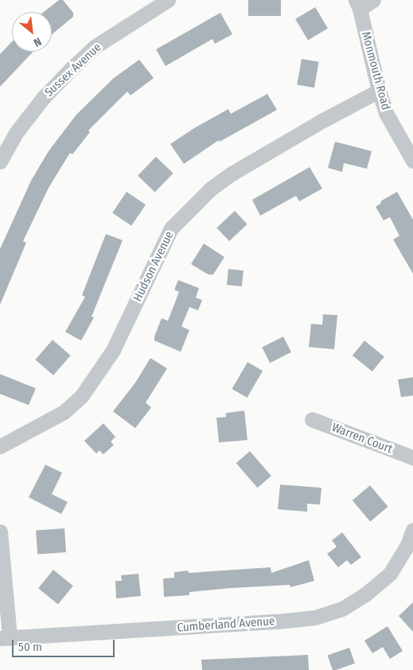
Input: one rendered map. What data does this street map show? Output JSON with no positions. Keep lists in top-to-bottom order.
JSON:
{
  "streets": {
    "street": [
      "Sussex Avenue",
      "Monmouth Road",
      "Hudson Avenue",
      "Warren Court",
      "Cumberland Avenue"
    ]
  },
  "crossings": [
    ["Monmouth Road", "Hudson Avenue"]
  ],
  "scale_bar": "50 m",
  "north": "bottom right"
}
